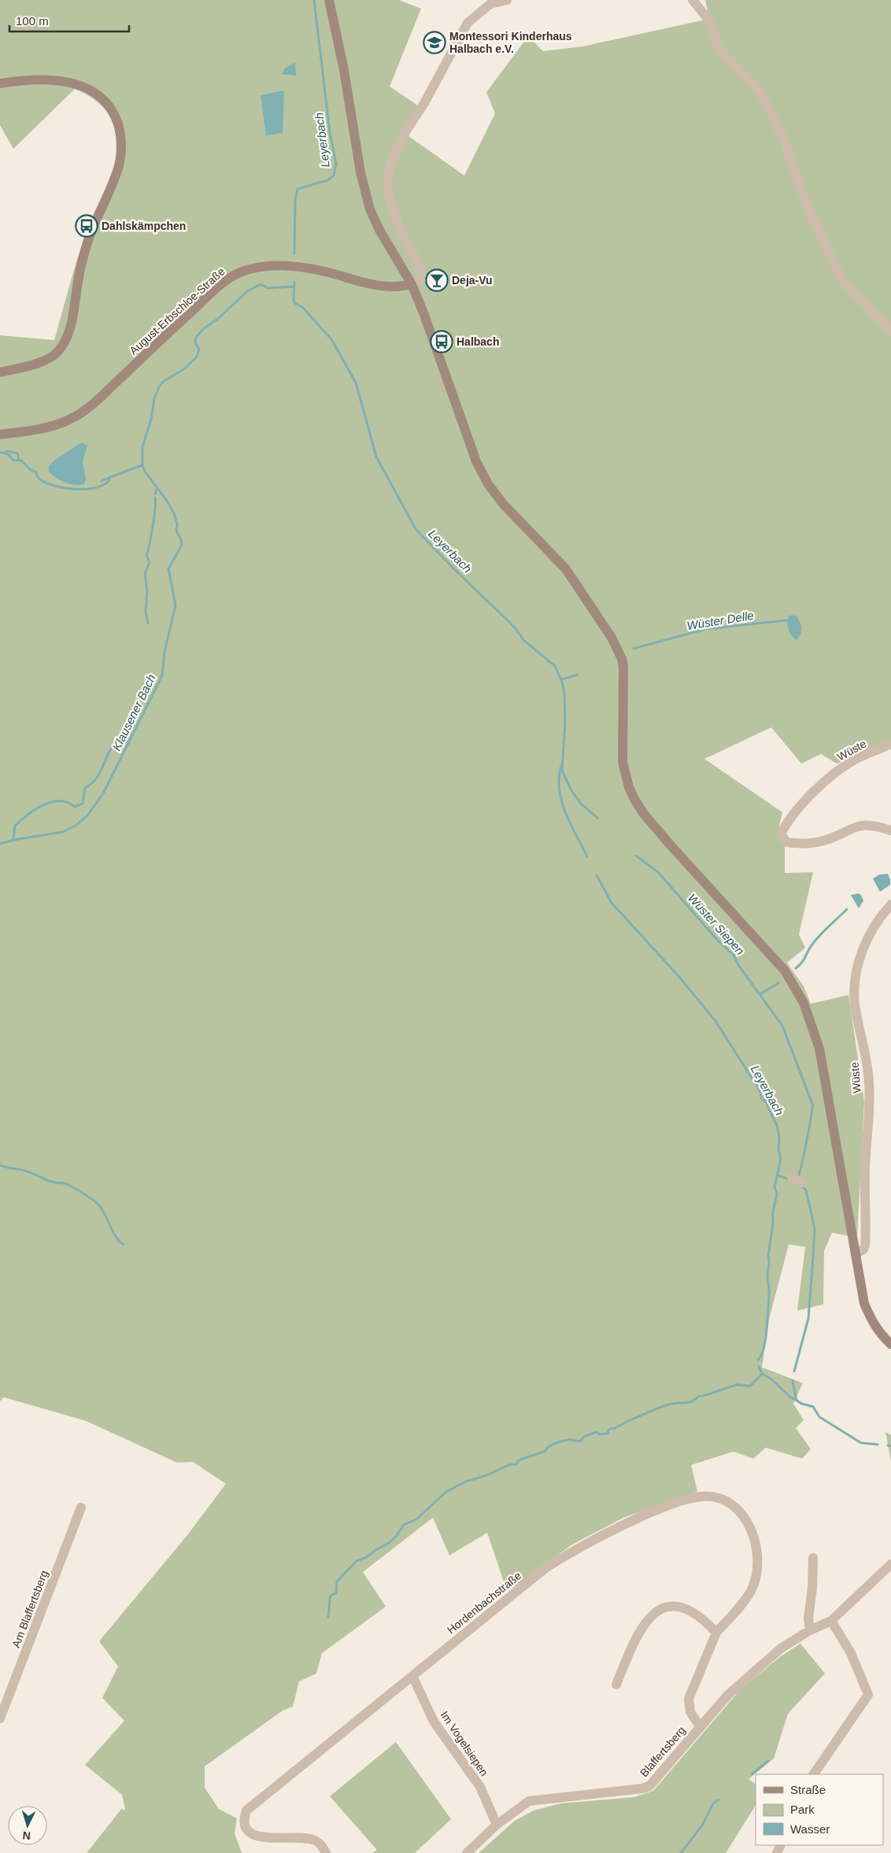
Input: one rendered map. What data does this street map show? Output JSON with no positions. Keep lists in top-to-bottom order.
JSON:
{
  "streets": {
    "main road": ["August-Erbschloe-Straße"],
    "street": [
      "Wüste",
      "Hordenbachstraße",
      "Am Blaffertsberg",
      "Im Vogelsiepen",
      "Blaffertsberg"
    ]
  },
  "crossings": [
    ["Hordenbachstraße", "Im Vogelsiepen"],
    ["Hordenbachstraße", "Blaffertsberg"],
    ["Im Vogelsiepen", "Blaffertsberg"]
  ],
  "water": [
    "Leyerbach",
    "Wüster Delle",
    "Klausener Bach",
    "Wüster Siepen"
  ],
  "places": {
    "school or university": ["Montessori Kinderhaus Halbach e.V."],
    "bus stop": ["Dahlskämpchen", "Halbach"],
    "bar": ["Deja-Vu"]
  },
  "legend": ["Straße", "Park", "Wasser"],
  "scale_bar": "100 m",
  "north": "bottom"
}
